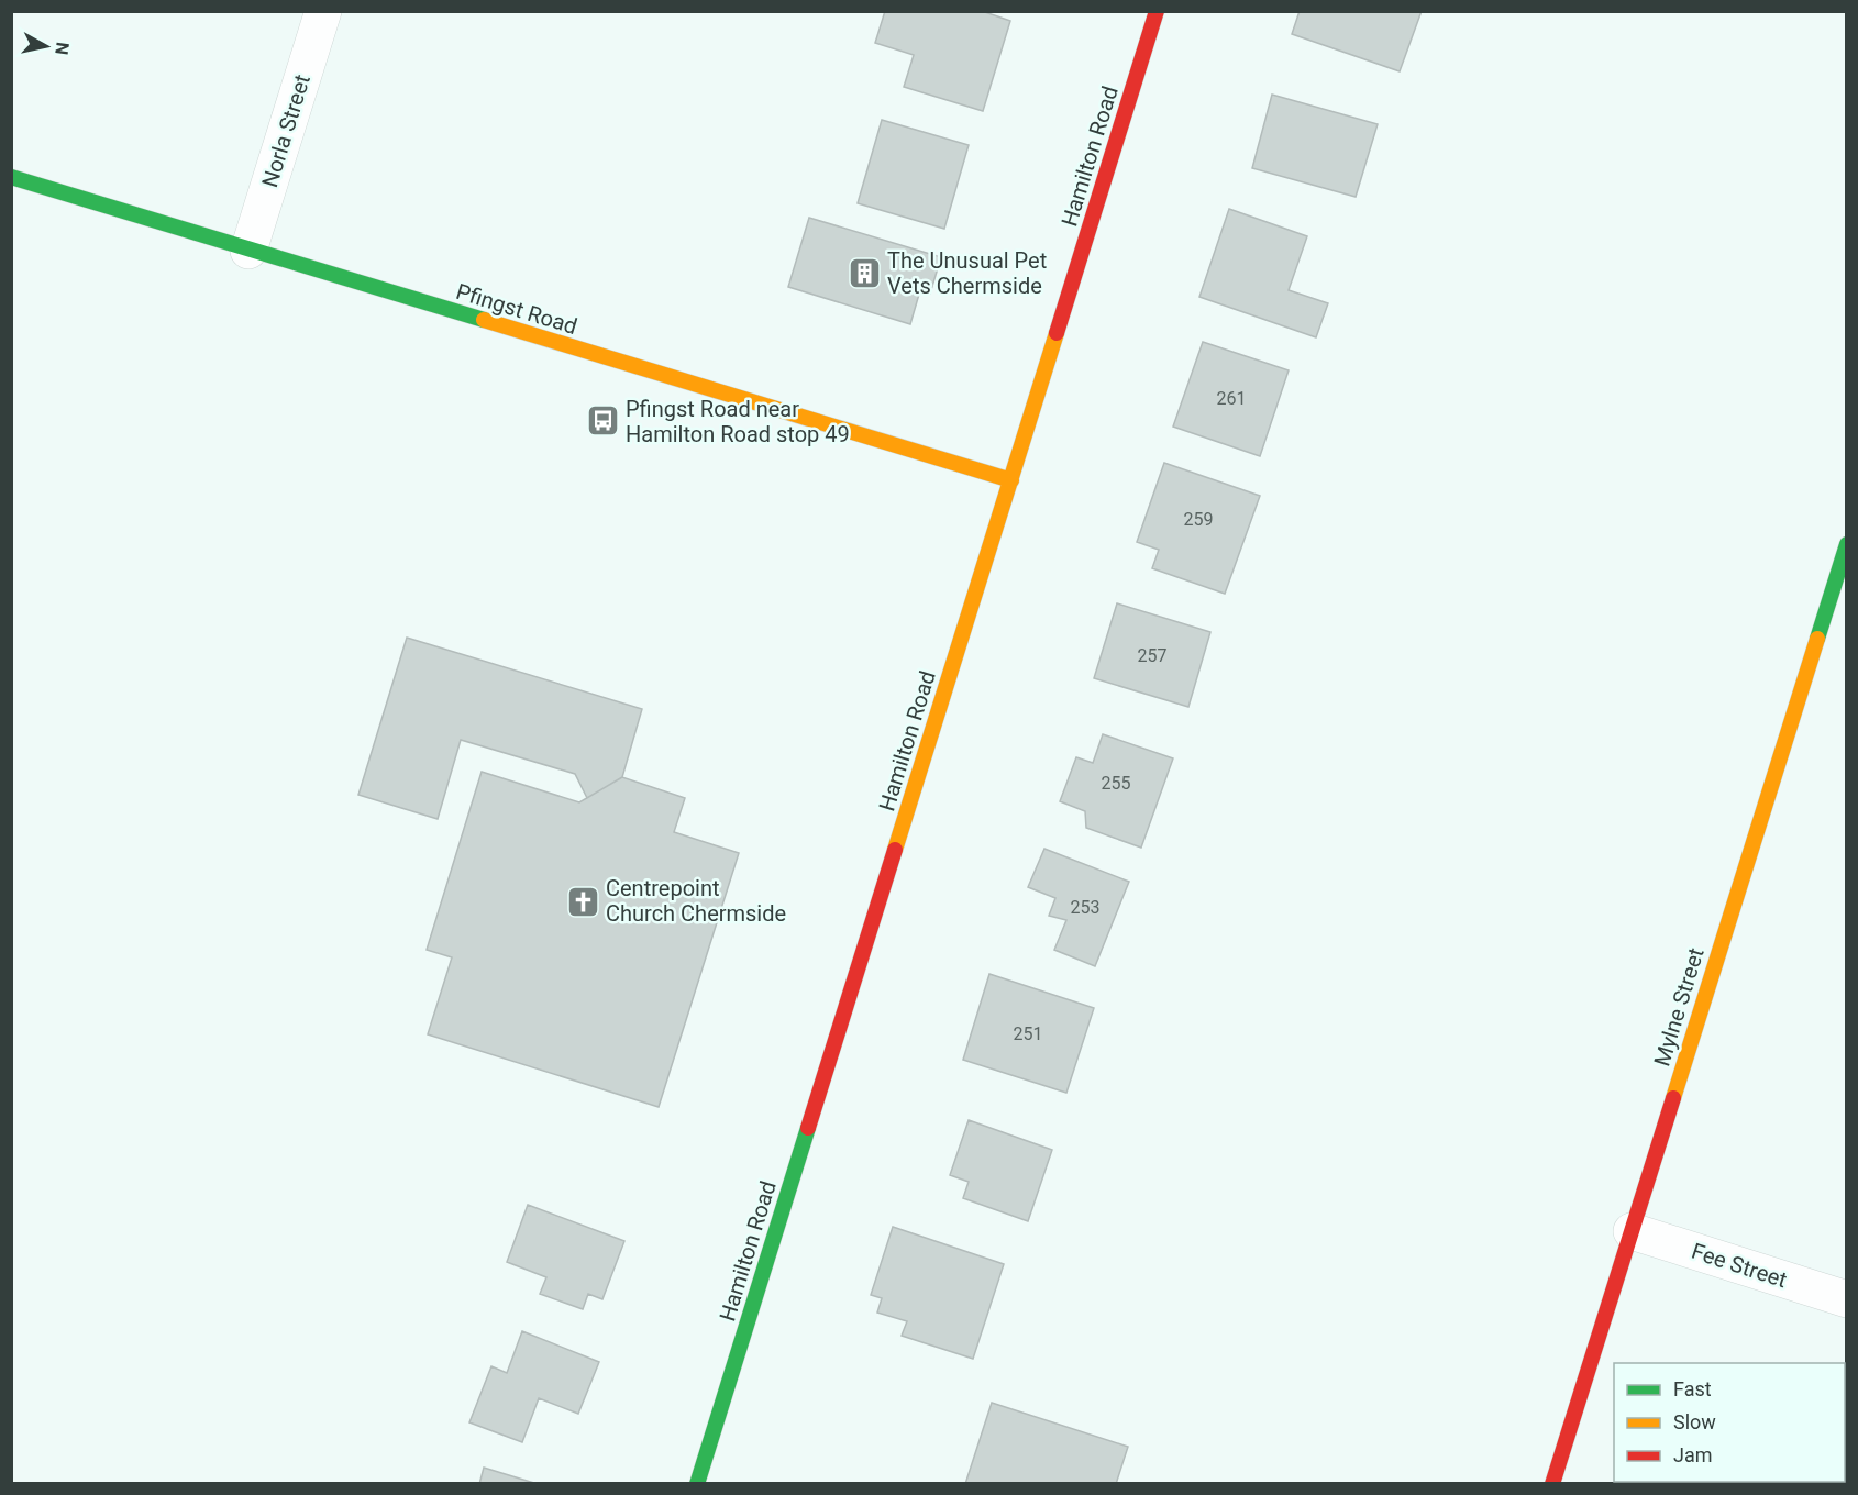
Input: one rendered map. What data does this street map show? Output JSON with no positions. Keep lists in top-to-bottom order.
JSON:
{
  "streets": {
    "street": [
      "Norla Street",
      "Hamilton Road",
      "Pfingst Road",
      "Mylne Street",
      "Fee Street"
    ]
  },
  "crossings": [
    ["Norla Street", "Pfingst Road"],
    ["Hamilton Road", "Pfingst Road"],
    ["Mylne Street", "Fee Street"]
  ],
  "places": {
    "building": ["The Unusual Pet Vets Chermside"],
    "bus stop": ["Pfingst Road near Hamilton Road stop 49"],
    "church": ["Centrepoint Church Chermside"]
  },
  "house_numbers": [
    "261",
    "259",
    "257",
    "255",
    "253",
    "251"
  ],
  "legend": ["Fast", "Slow", "Jam"],
  "north": "right"
}
